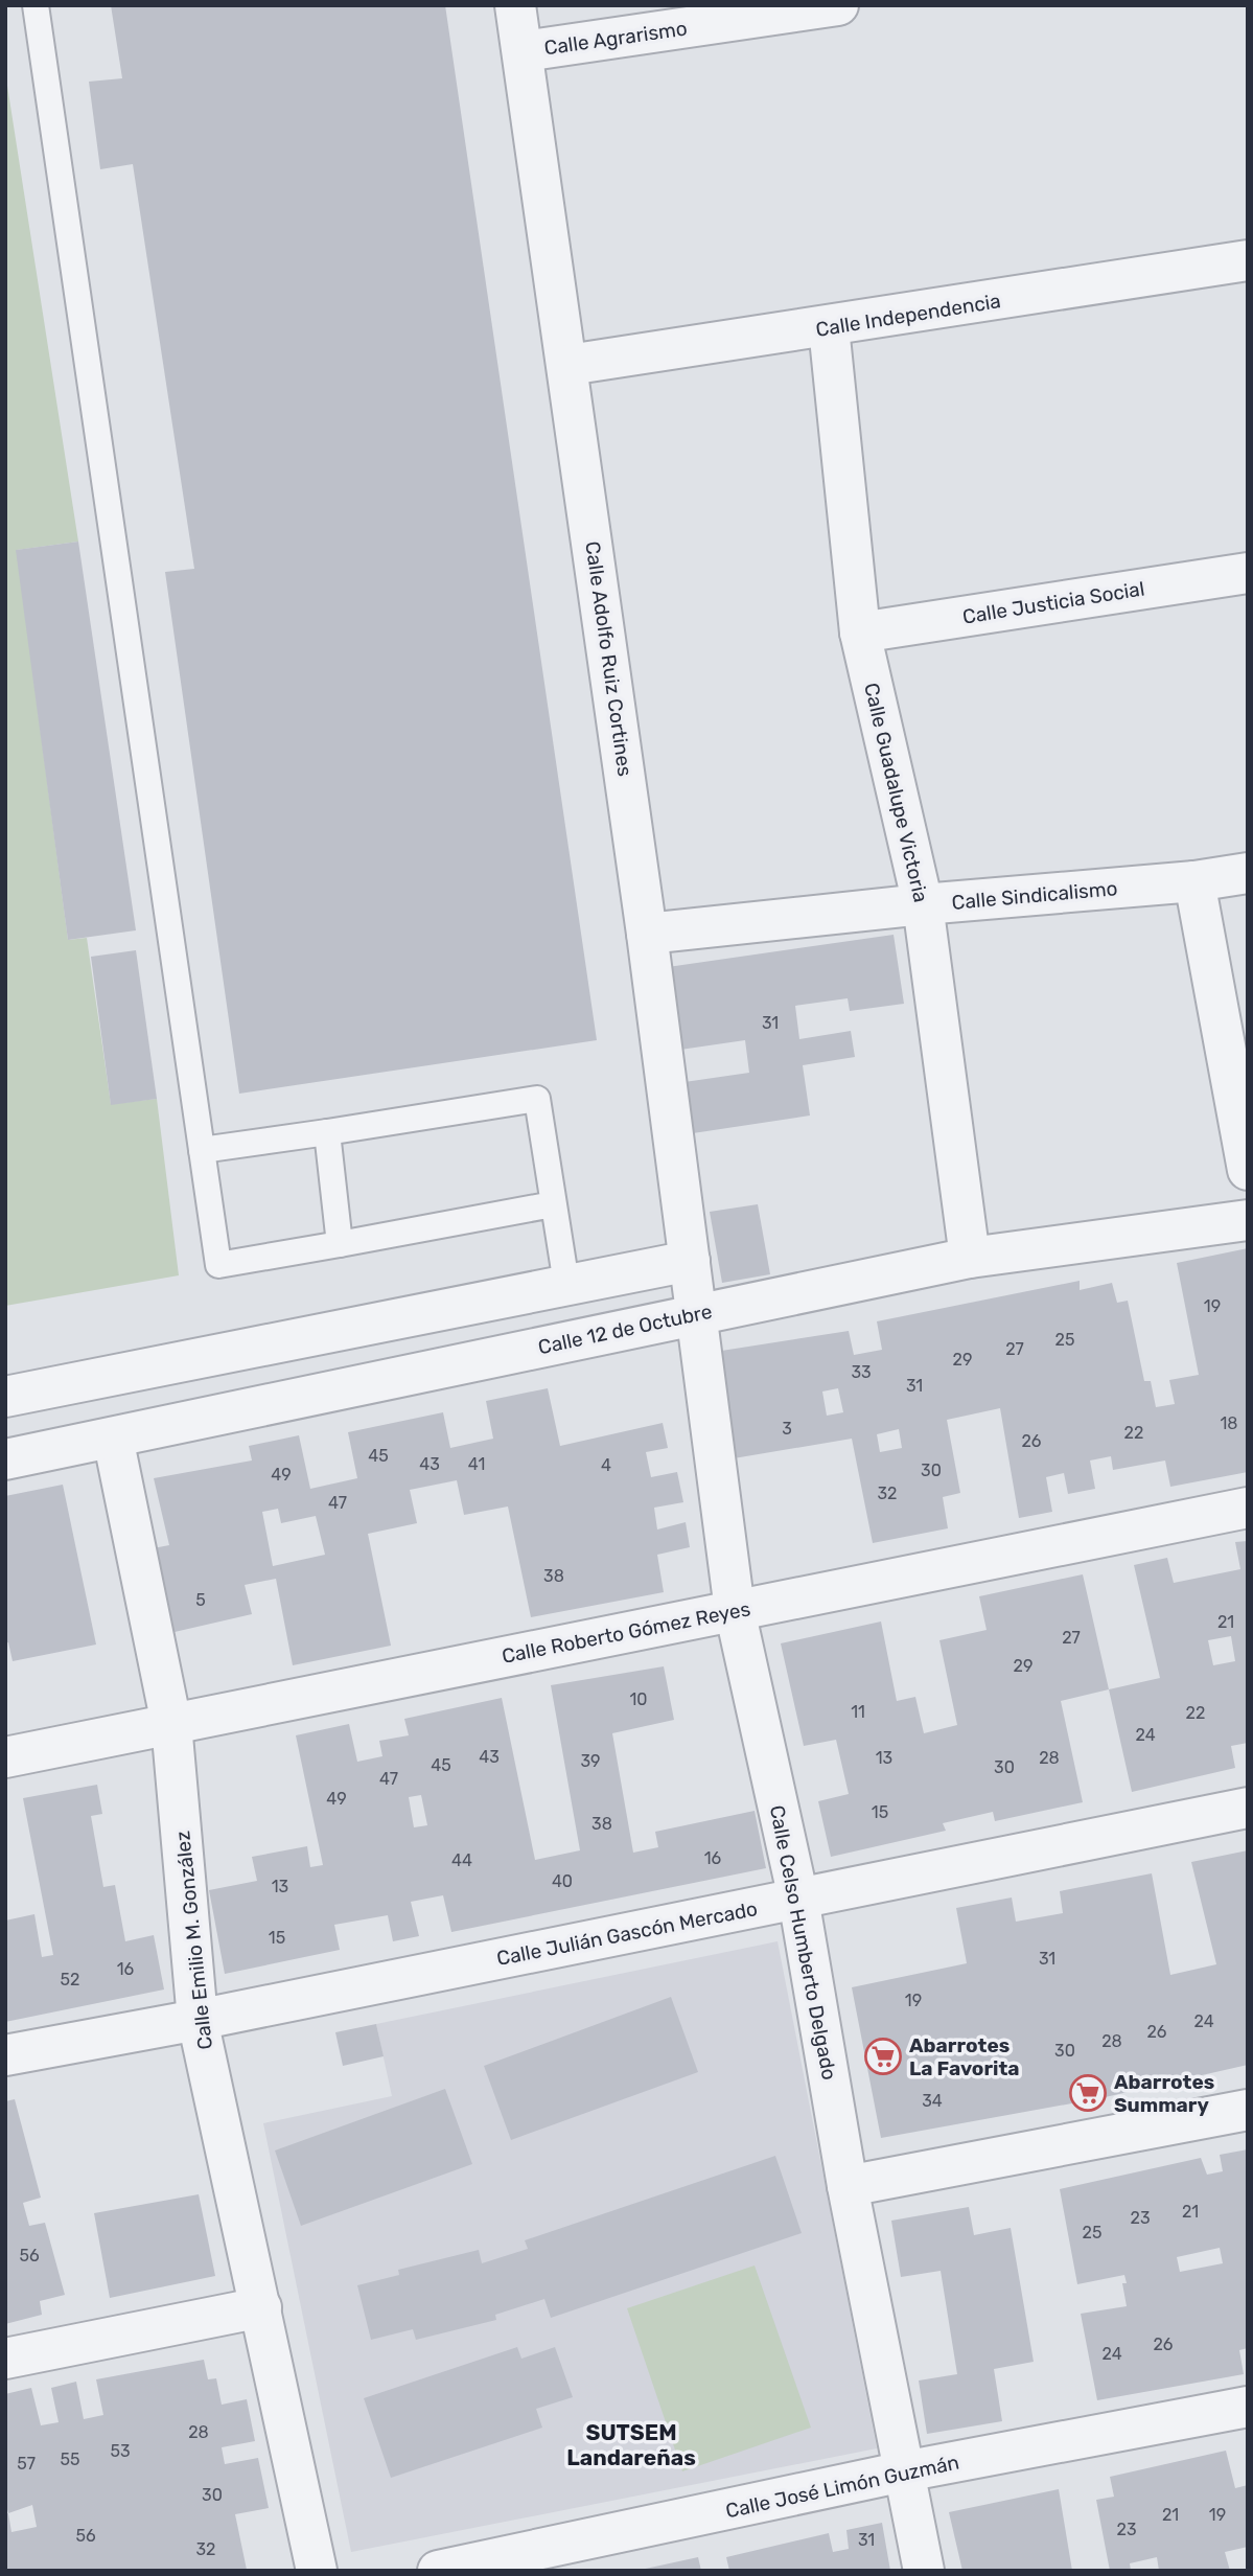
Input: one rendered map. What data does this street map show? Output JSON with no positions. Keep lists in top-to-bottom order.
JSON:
{
  "streets": {
    "street": [
      "Calle Agrarismo",
      "Calle Independencia",
      "Calle Justicia Social",
      "Calle Adolfo Ruiz Cortines",
      "Calle Guadalupe Victoria",
      "Calle Sindicalismo",
      "Calle 12 de Octubre",
      "Calle Roberto Gómez Reyes",
      "Calle Julián Gascón Mercado",
      "Calle Emilio M. González",
      "Calle Celso Humberto Delgado",
      "Calle José Limón Guzmán"
    ]
  },
  "crossings": [
    ["Calle Agrarismo", "Calle Adolfo Ruiz Cortines"],
    ["Calle Independencia", "Calle Adolfo Ruiz Cortines"],
    ["Calle Independencia", "Calle Guadalupe Victoria"],
    ["Calle Justicia Social", "Calle Guadalupe Victoria"],
    ["Calle Adolfo Ruiz Cortines", "Calle Sindicalismo"],
    ["Calle Adolfo Ruiz Cortines", "Calle 12 de Octubre"],
    ["Calle Adolfo Ruiz Cortines", "Calle Celso Humberto Delgado"],
    ["Calle Guadalupe Victoria", "Calle Sindicalismo"],
    ["Calle Guadalupe Victoria", "Calle 12 de Octubre"],
    ["Calle 12 de Octubre", "Calle Emilio M. González"],
    ["Calle 12 de Octubre", "Calle Celso Humberto Delgado"],
    ["Calle Roberto Gómez Reyes", "Calle Emilio M. González"],
    ["Calle Roberto Gómez Reyes", "Calle Celso Humberto Delgado"],
    ["Calle Julián Gascón Mercado", "Calle Emilio M. González"],
    ["Calle Julián Gascón Mercado", "Calle Celso Humberto Delgado"],
    ["Calle Celso Humberto Delgado", "Calle José Limón Guzmán"]
  ],
  "districts": ["SUTSEM Landareñas"],
  "places": {
    "supermarket": ["Abarrotes La Favorita", "Abarrotes Summary"]
  },
  "house_numbers": [
    "31",
    "19",
    "25",
    "27",
    "29",
    "33",
    "31",
    "18",
    "3",
    "22",
    "26",
    "45",
    "43",
    "41",
    "4",
    "30",
    "49",
    "32",
    "47",
    "38",
    "5",
    "21",
    "27",
    "29",
    "10",
    "11",
    "22",
    "24",
    "43",
    "13",
    "28",
    "39",
    "45",
    "30",
    "47",
    "49",
    "15",
    "38",
    "16",
    "44",
    "40",
    "13",
    "15",
    "31",
    "16",
    "52",
    "19",
    "24",
    "26",
    "28",
    "30",
    "34",
    "21",
    "23",
    "25",
    "56",
    "26",
    "24",
    "28",
    "53",
    "55",
    "57",
    "30",
    "21",
    "19",
    "23",
    "56",
    "31",
    "32"
  ]
}
